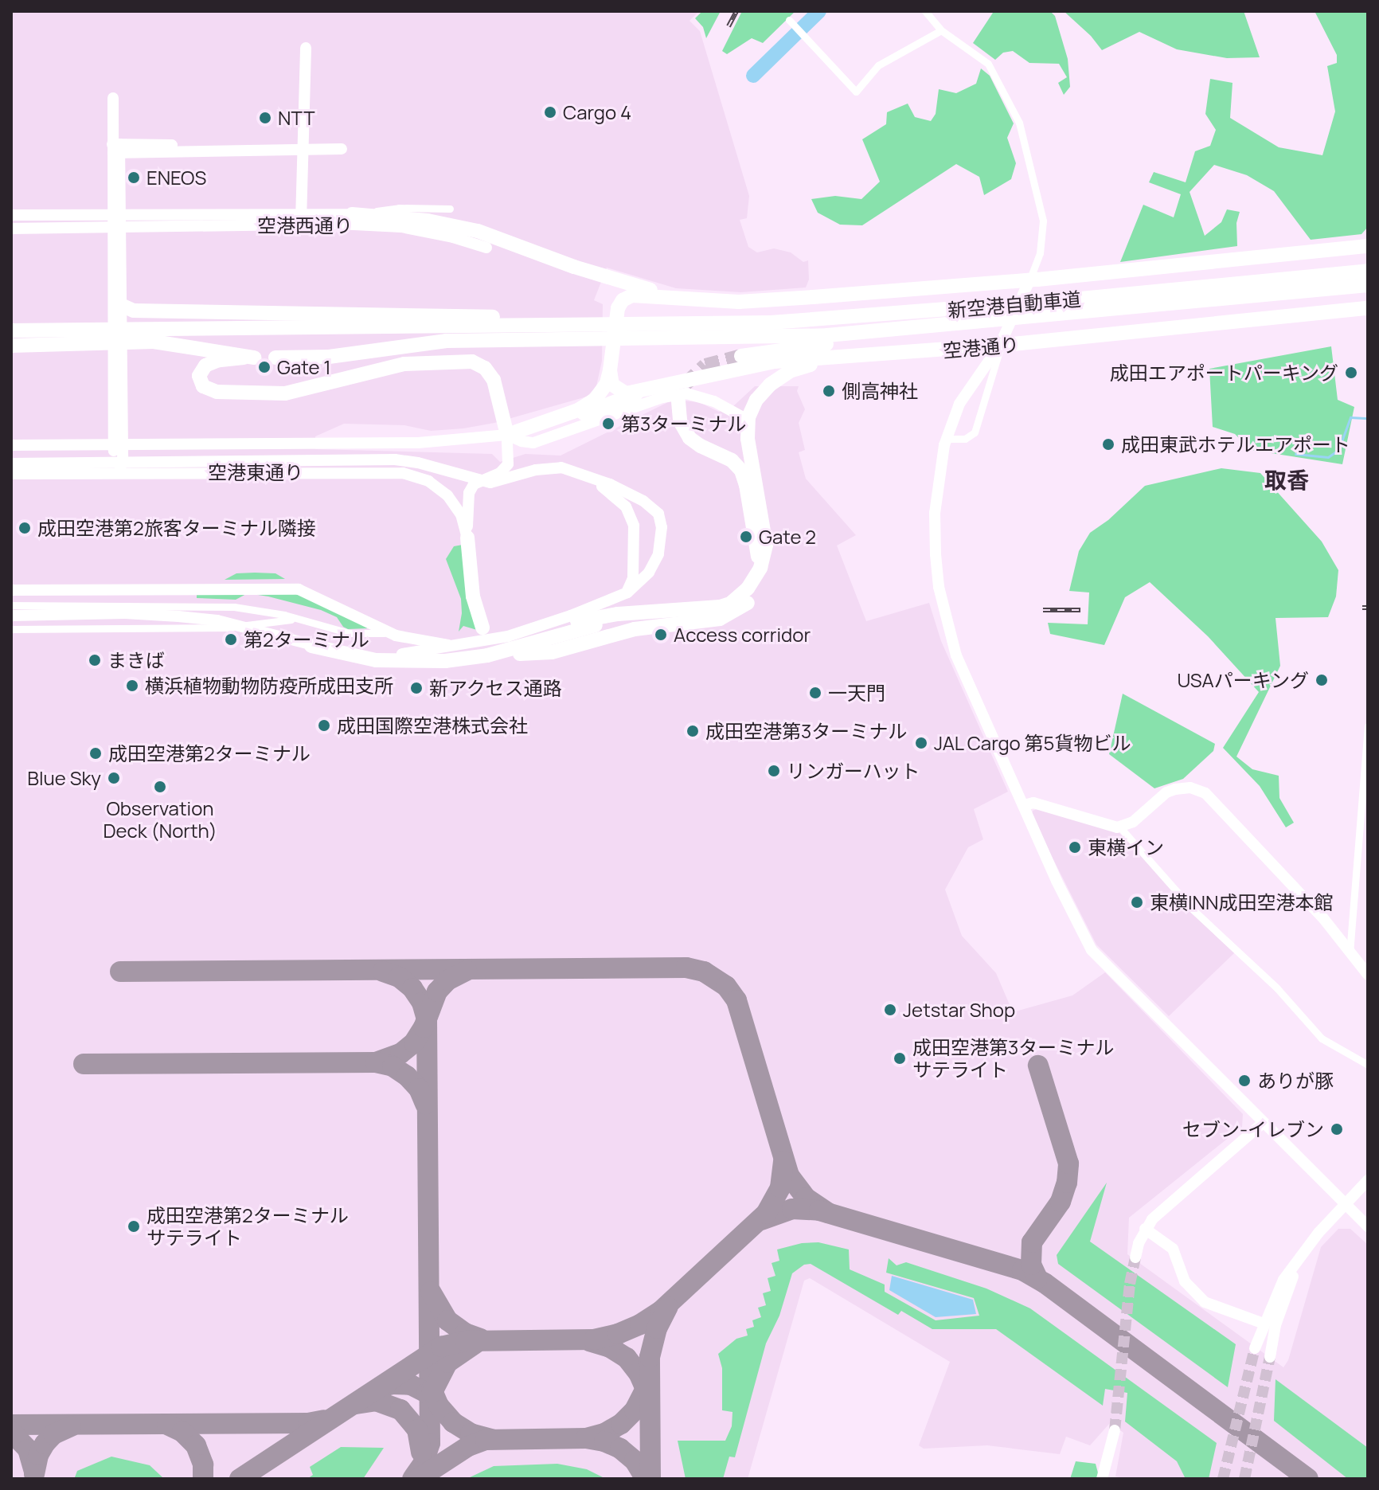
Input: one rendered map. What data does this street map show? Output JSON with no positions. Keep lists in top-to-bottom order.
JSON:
{
  "streets": {
    "highway": ["新空港自動車道", "空港通り"],
    "street": ["空港西通り", "空港東通り"]
  },
  "districts": ["取香"],
  "places": [
    "Cargo 4",
    "NTT",
    "ENEOS",
    "Gate 1",
    "成田エアポートパーキング",
    "側高神社",
    "第3ターミナル",
    "成田東武ホテルエアポート",
    "成田空港第2旅客ターミナル隣接",
    "Gate 2",
    "Access corridor",
    "第2ターミナル",
    "まきば",
    "USAパーキング",
    "横浜植物動物防疫所成田支所",
    "新アクセス通路",
    "一天門",
    "成田国際空港株式会社",
    "成田空港第3ターミナル",
    "JAL Cargo 第5貨物ビル",
    "成田空港第2ターミナル",
    "リンガーハット",
    "Blue Sky",
    "Observation Deck (North)",
    "東横イン",
    "東横INN成田空港本館",
    "Jetstar Shop",
    "成田空港第3ターミナル サテライト",
    "ありが豚",
    "セブン-イレブン",
    "成田空港第2ターミナル サテライト"
  ]
}
